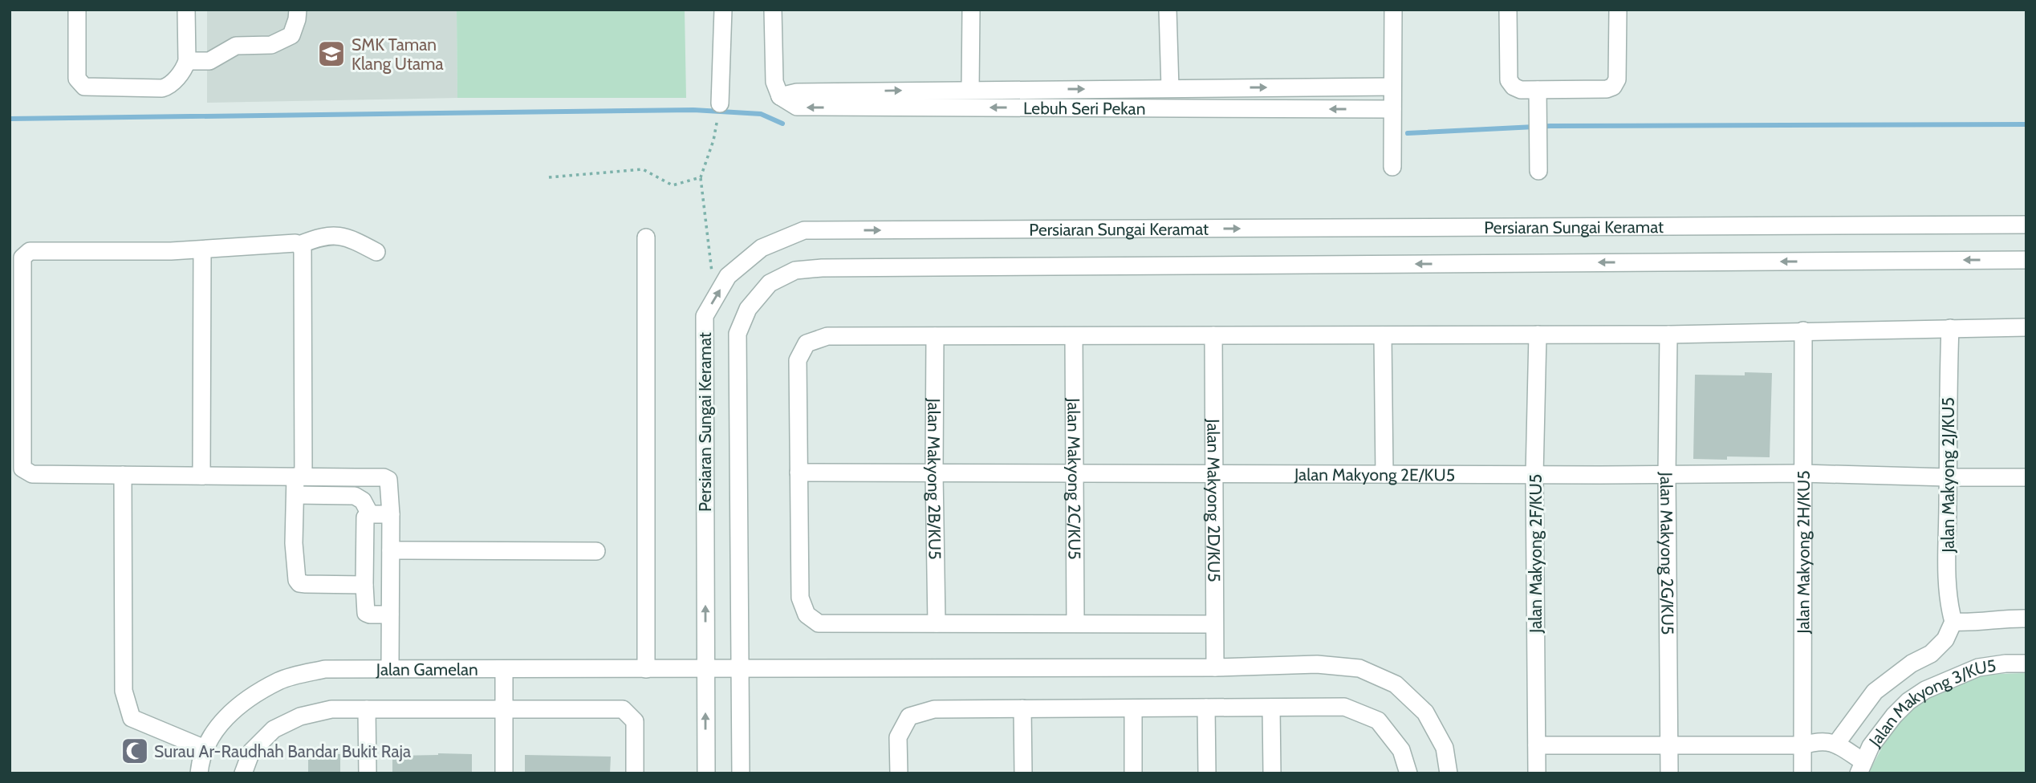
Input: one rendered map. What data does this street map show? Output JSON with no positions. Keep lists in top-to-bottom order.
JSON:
{
  "streets": {
    "street": [
      "Lebuh Seri Pekan",
      "Persiaran Sungai Keramat",
      "Jalan Makyong 2E/KU5",
      "Jalan Makyong 2J/KU5",
      "Jalan Makyong 2B/KU5",
      "Jalan Makyong 2C/KU5",
      "Jalan Makyong 2D/KU5",
      "Jalan Makyong 2H/KU5",
      "Jalan Makyong 2F/KU5",
      "Jalan Makyong 2G/KU5",
      "Jalan Gamelan",
      "Jalan Makyong 3/KU5"
    ]
  },
  "crossings": [
    ["Persiaran Sungai Keramat", "Jalan Gamelan"],
    ["Jalan Makyong 2E/KU5", "Jalan Makyong 2J/KU5"],
    ["Jalan Makyong 2E/KU5", "Jalan Makyong 2B/KU5"],
    ["Jalan Makyong 2E/KU5", "Jalan Makyong 2C/KU5"],
    ["Jalan Makyong 2E/KU5", "Jalan Makyong 2D/KU5"],
    ["Jalan Makyong 2E/KU5", "Jalan Makyong 2H/KU5"],
    ["Jalan Makyong 2E/KU5", "Jalan Makyong 2F/KU5"],
    ["Jalan Makyong 2E/KU5", "Jalan Makyong 2G/KU5"],
    ["Jalan Makyong 2D/KU5", "Jalan Gamelan"]
  ],
  "places": {
    "school or university": ["SMK Taman Klang Utama"],
    "mosque": ["Surau Ar-Raudhah Bandar Bukit Raja"]
  }
}
